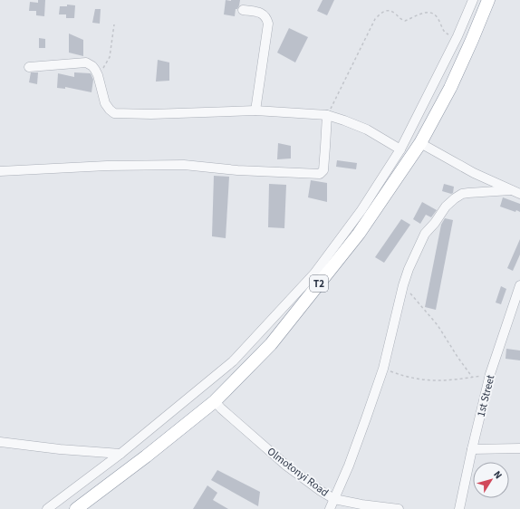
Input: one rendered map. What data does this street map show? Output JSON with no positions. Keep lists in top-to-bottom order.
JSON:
{
  "streets": {
    "highway": ["T2"],
    "street": ["1st Street", "Olmotonyi Road"]
  },
  "crossings": [
    ["T2", "Olmotonyi Road"]
  ],
  "north": "top right"
}
